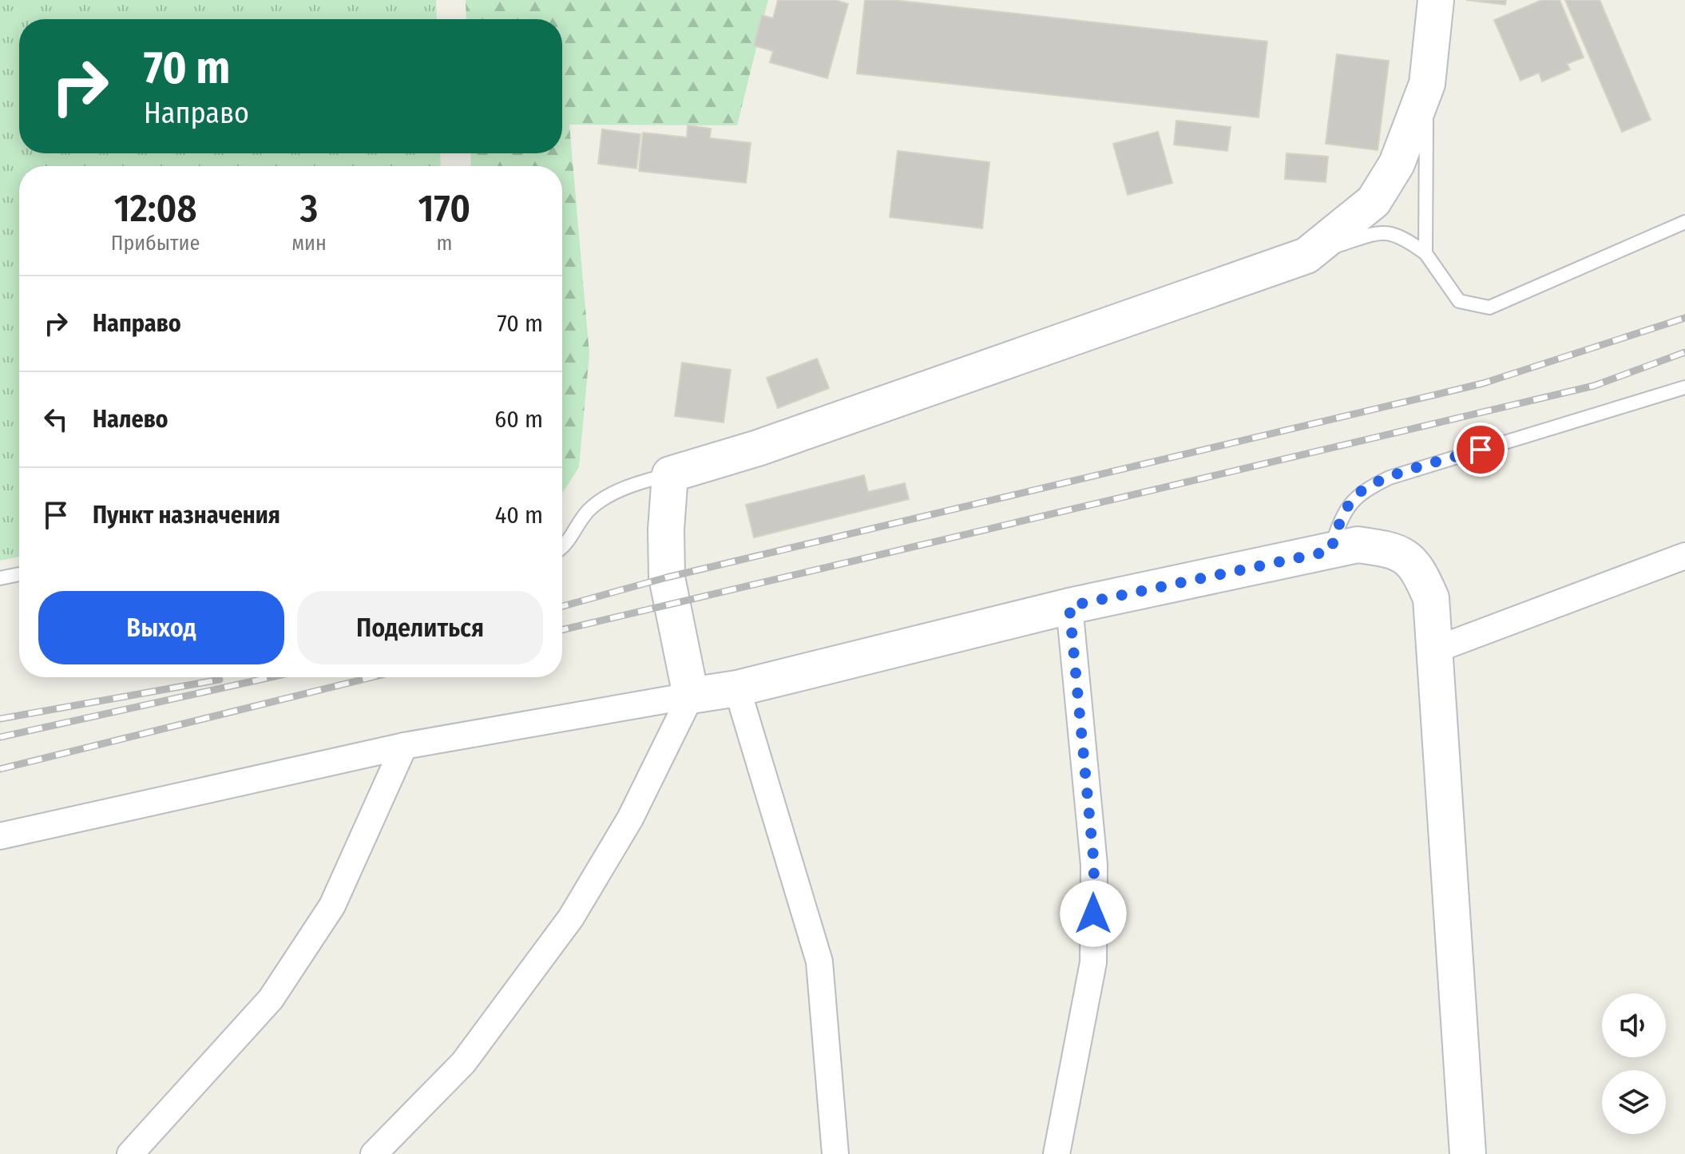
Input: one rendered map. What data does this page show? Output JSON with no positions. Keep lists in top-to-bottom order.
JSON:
{
  "page": {
    "turn": ["70 m", "Направо"],
    "eta": [
      "12:08",
      "Прибытие",
      "3",
      "мин",
      "170",
      "m"
    ],
    "list": [
      {
        "name": "Направо",
        "value": "70 m"
      },
      {
        "name": "Налево",
        "value": "60 m"
      },
      {
        "name": "Пункт назначения",
        "value": "40 m"
      }
    ],
    "buttons": ["Выход", "Поделиться"]
  }
}
